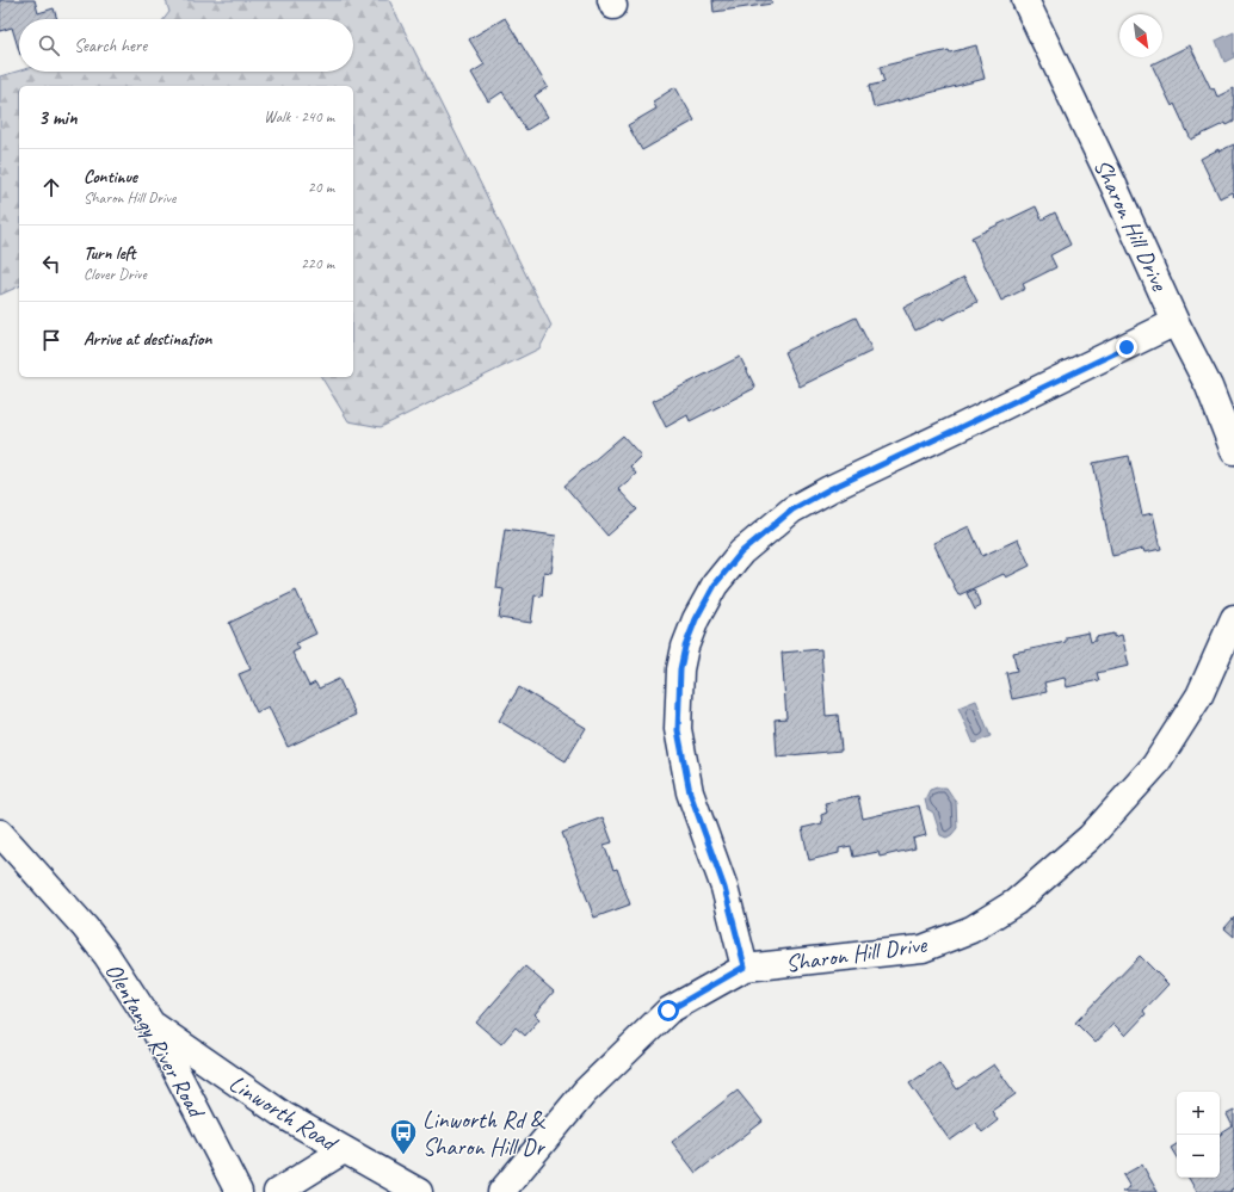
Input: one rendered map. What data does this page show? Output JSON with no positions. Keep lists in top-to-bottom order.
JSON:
{
  "streets": {
    "street": ["Sharon Hill Drive", "Olentangy River Road", "Linworth Road"]
  },
  "crossings": [
    ["Olentangy River Road", "Linworth Road"]
  ],
  "places": {
    "bus stop": ["Linworth Rd & Sharon Hill Dr"]
  },
  "north": "bottom right",
  "page": {
    "search": "Search here",
    "heading": ["3 min", "Walk · 240 m"],
    "list": [
      ["Continue", "Sharon Hill Drive", "20 m"],
      ["Turn left", "Clover Drive", "220 m"],
      "Arrive at destination"
    ],
    "map_buttons": ["+", "−"]
  }
}
